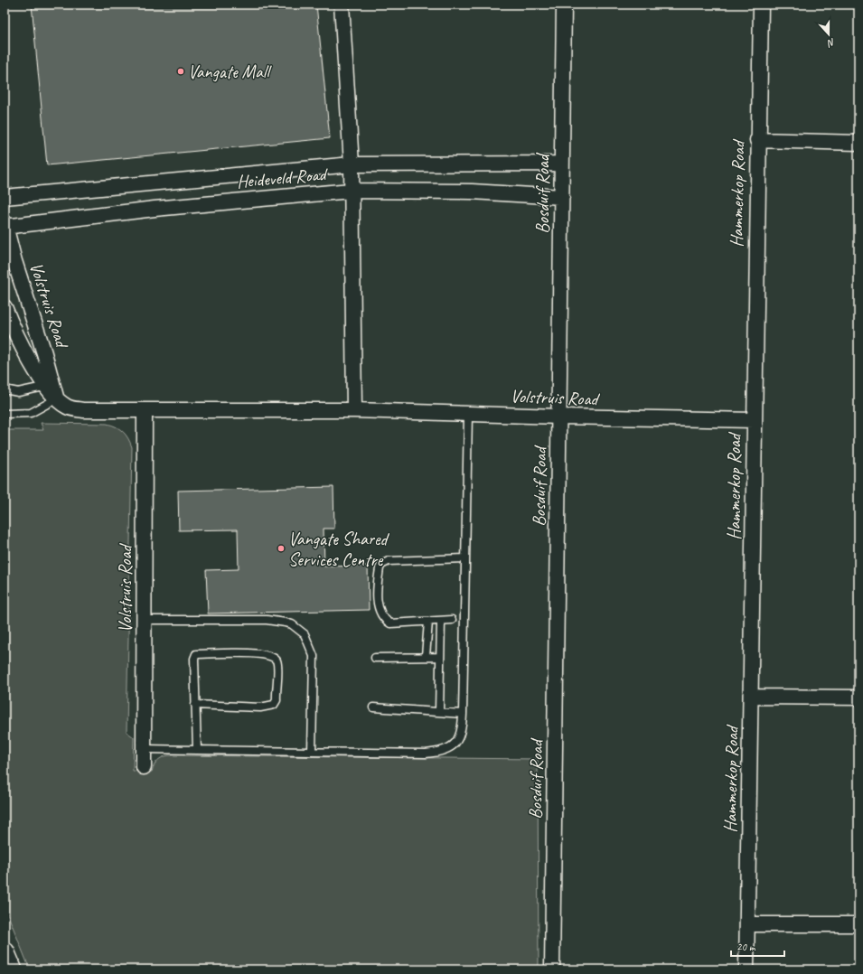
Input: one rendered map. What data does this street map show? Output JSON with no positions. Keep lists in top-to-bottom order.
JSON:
{
  "streets": {
    "street": [
      "Heideveld Road",
      "Bosduif Road",
      "Hammerkop Road",
      "Volstruis Road"
    ]
  },
  "crossings": [
    ["Heideveld Road", "Bosduif Road"],
    ["Heideveld Road", "Volstruis Road"],
    ["Bosduif Road", "Volstruis Road"],
    ["Hammerkop Road", "Volstruis Road"]
  ],
  "places": ["Vangate Mall", "Vangate Shared Services Centre"],
  "scale_bar": "20 m",
  "north": "bottom"
}
